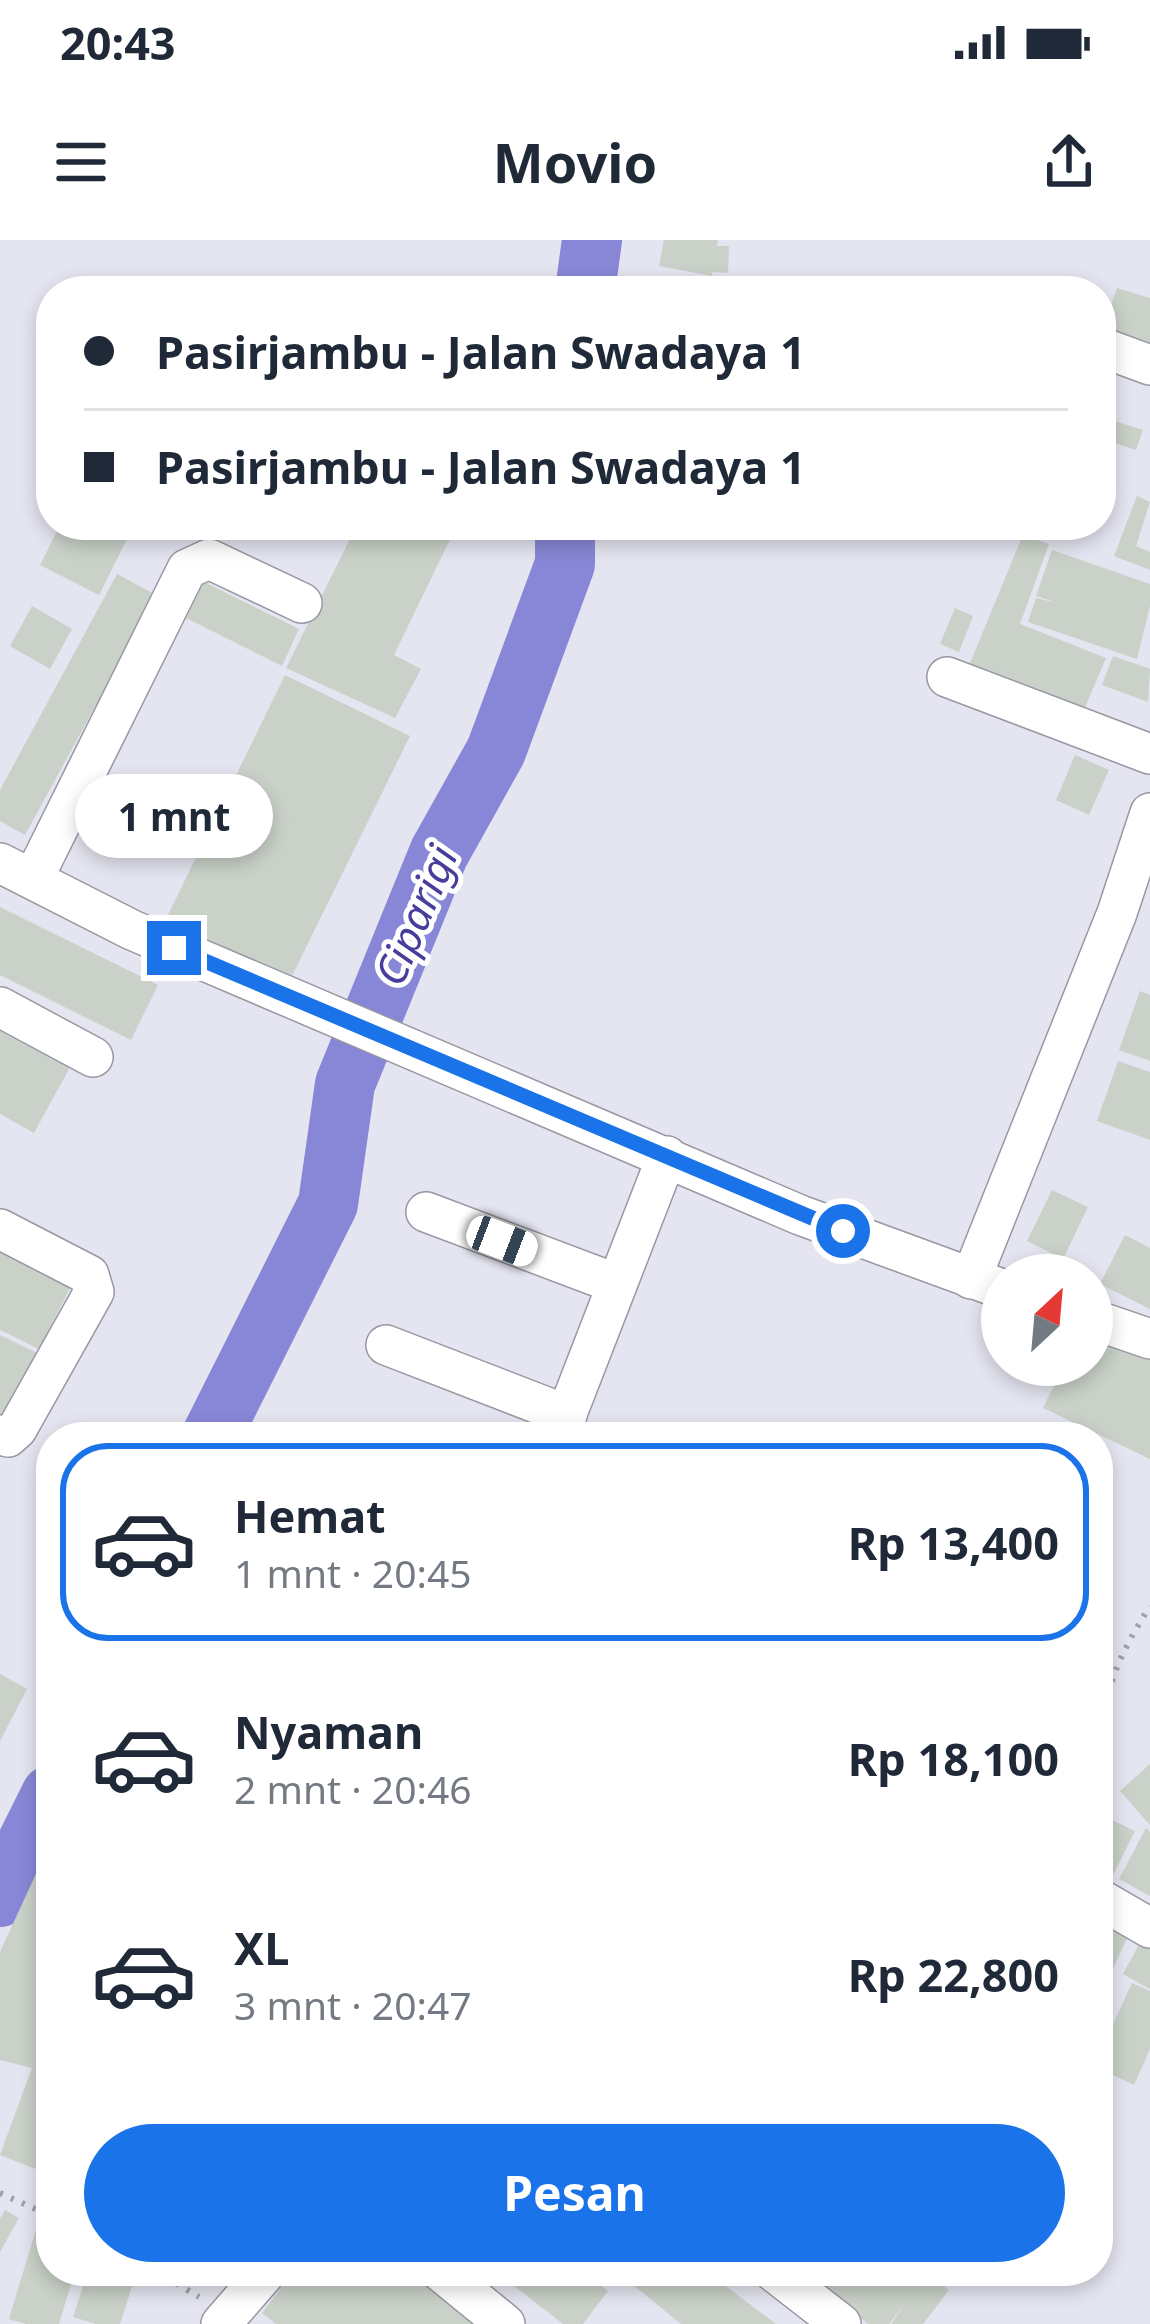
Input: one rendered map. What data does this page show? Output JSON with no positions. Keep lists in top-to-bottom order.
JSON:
{
  "water": ["Ciparigi"],
  "north": "top right",
  "page": {
    "status": "20:43",
    "header": "Movio",
    "banner": ["Pasirjambu - Jalan Swadaya 1", "Pasirjambu - Jalan Swadaya 1"],
    "bubble": "1 mnt",
    "list": [
      {
        "name": "Hemat",
        "note": "1 mnt · 20:45",
        "value": "Rp 13,400"
      },
      {
        "name": "Nyaman",
        "note": "2 mnt · 20:46",
        "value": "Rp 18,100"
      },
      {
        "name": "XL",
        "note": "3 mnt · 20:47",
        "value": "Rp 22,800"
      }
    ],
    "buttons": "Pesan"
  }
}
